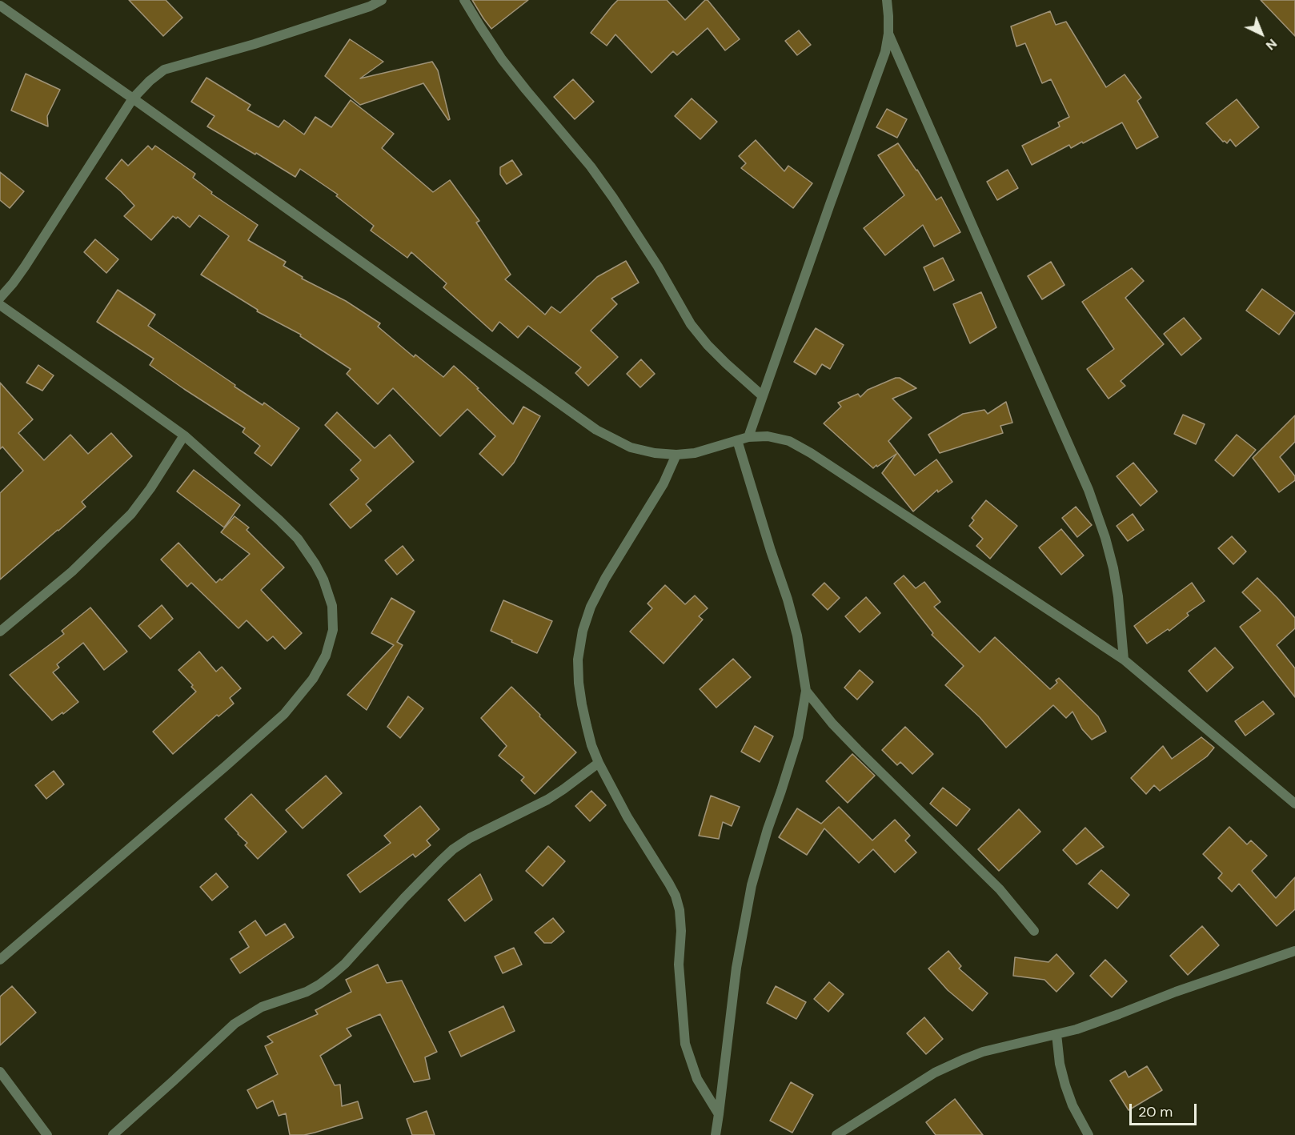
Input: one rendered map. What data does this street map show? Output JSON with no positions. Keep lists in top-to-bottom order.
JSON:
{
  "scale_bar": "20 m",
  "north": "bottom right"
}
